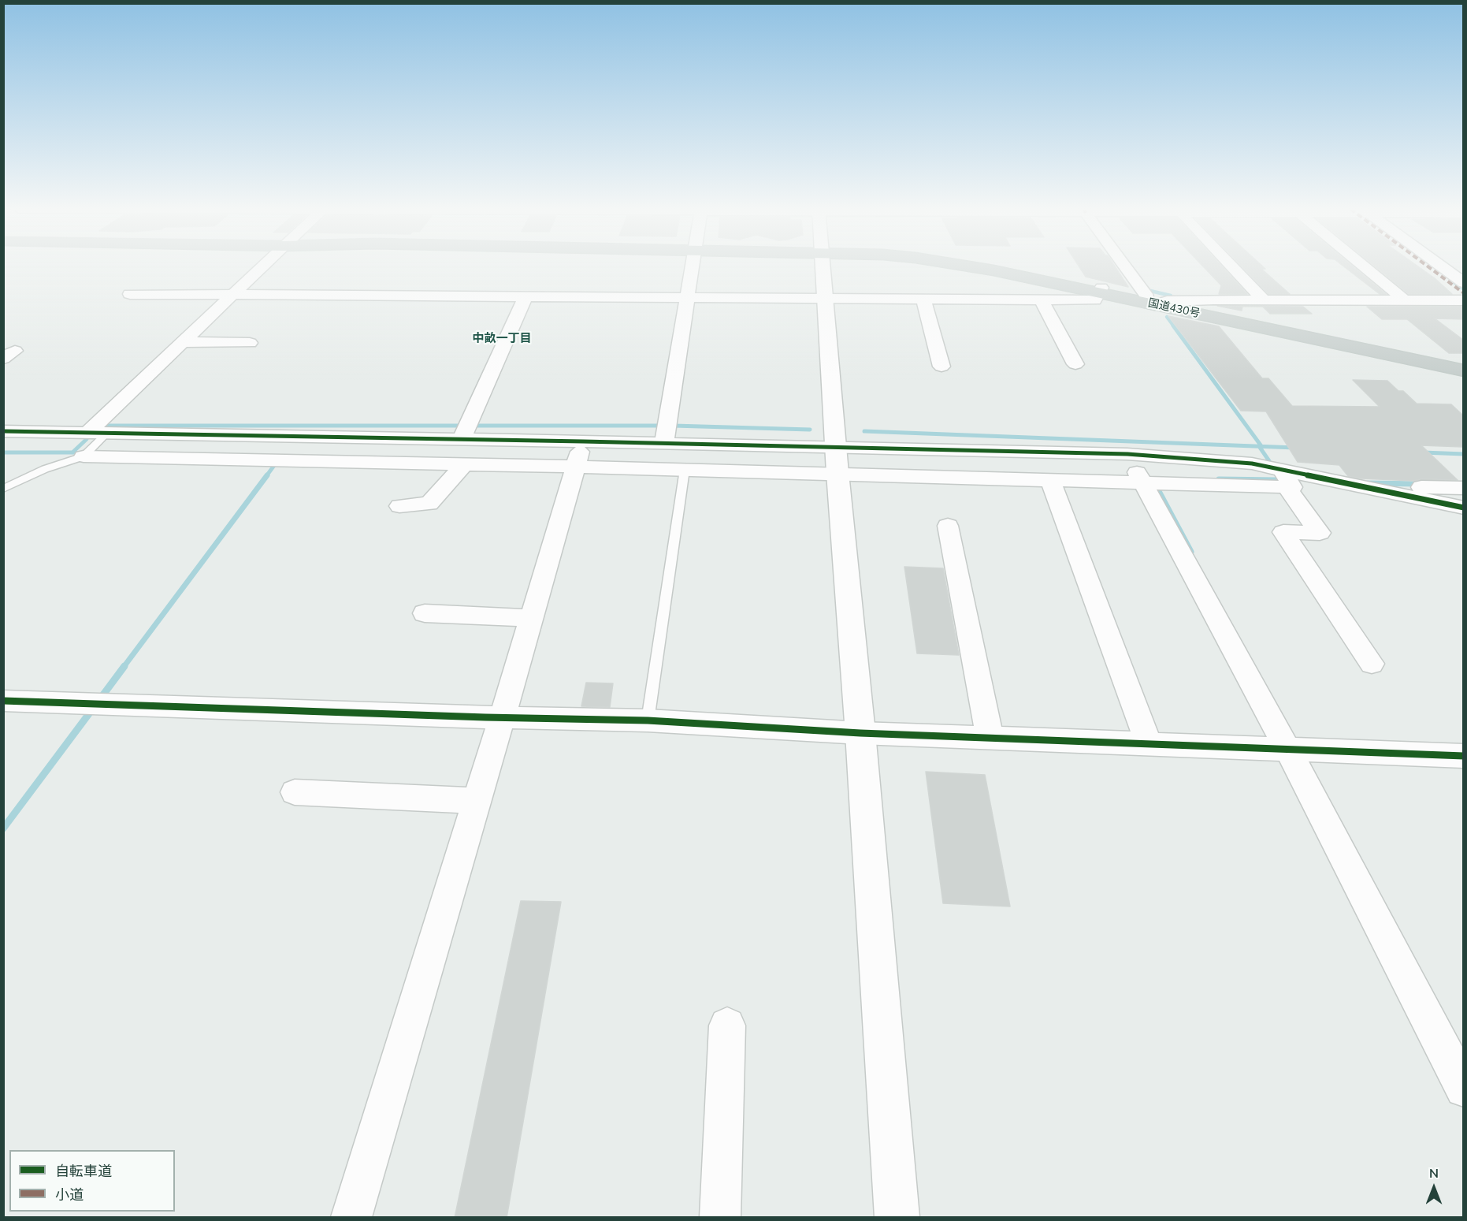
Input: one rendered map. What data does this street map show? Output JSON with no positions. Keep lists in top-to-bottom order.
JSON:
{
  "streets": {
    "highway": ["国道430号"]
  },
  "districts": ["中畝一丁目"],
  "legend": ["自転車道", "小道"],
  "north": "top"
}
